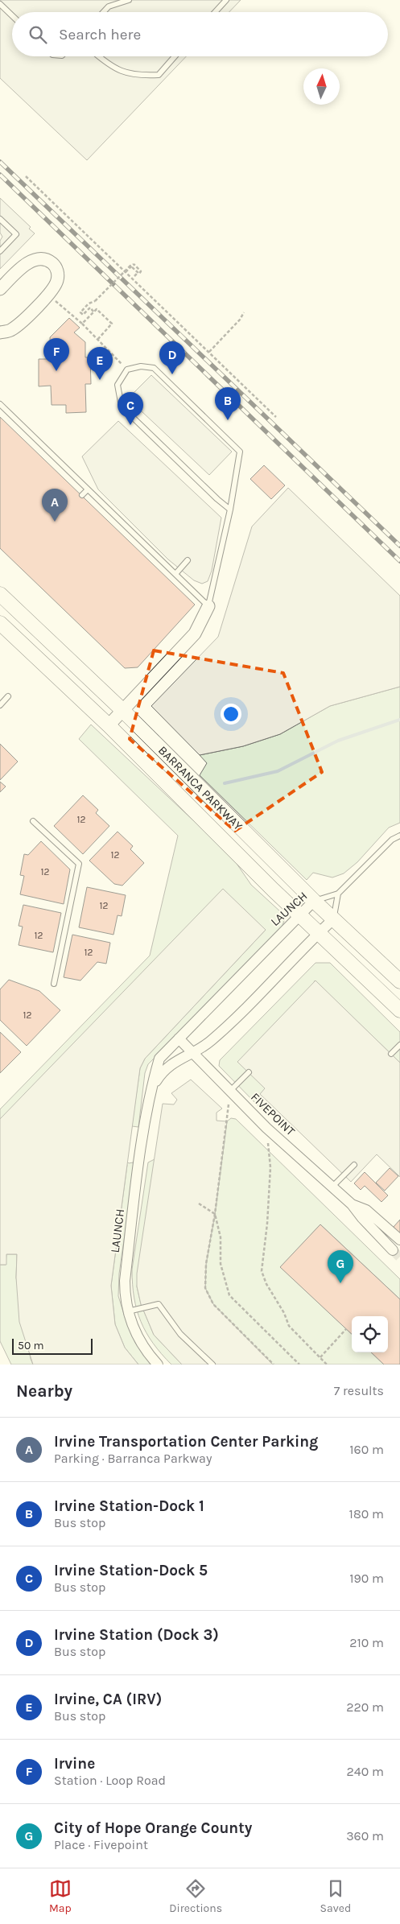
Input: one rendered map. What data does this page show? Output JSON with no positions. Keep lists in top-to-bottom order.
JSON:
{
  "streets": {
    "main road": ["BARRANCA PARKWAY"],
    "street": ["LAUNCH", "FIVEPOINT"]
  },
  "crossings": [
    ["BARRANCA PARKWAY", "LAUNCH"],
    ["LAUNCH", "FIVEPOINT"]
  ],
  "house_numbers": [
    "12",
    "12",
    "12",
    "12",
    "12",
    "12",
    "12"
  ],
  "scale_bar": "50 m",
  "north": "top",
  "page": {
    "search": "Search here",
    "pins": [
      "F",
      "D",
      "E",
      "B",
      "C",
      "A",
      "G"
    ],
    "scale": "50 m",
    "heading": ["Nearby", "7 results"],
    "list": [
      {
        "mark": "A",
        "name": "Irvine Transportation Center Parking",
        "note": "Parking · Barranca Parkway",
        "value": "160 m"
      },
      {
        "mark": "B",
        "name": "Irvine Station-Dock 1",
        "note": "Bus stop",
        "value": "180 m"
      },
      {
        "mark": "C",
        "name": "Irvine Station-Dock 5",
        "note": "Bus stop",
        "value": "190 m"
      },
      {
        "mark": "D",
        "name": "Irvine Station (Dock 3)",
        "note": "Bus stop",
        "value": "210 m"
      },
      {
        "mark": "E",
        "name": "Irvine, CA (IRV)",
        "note": "Bus stop",
        "value": "220 m"
      },
      {
        "mark": "F",
        "name": "Irvine",
        "note": "Station · Loop Road",
        "value": "240 m"
      },
      {
        "mark": "G",
        "name": "City of Hope Orange County",
        "note": "Place · Fivepoint",
        "value": "360 m"
      }
    ],
    "nav": ["Map", "Directions", "Saved"]
  }
}
